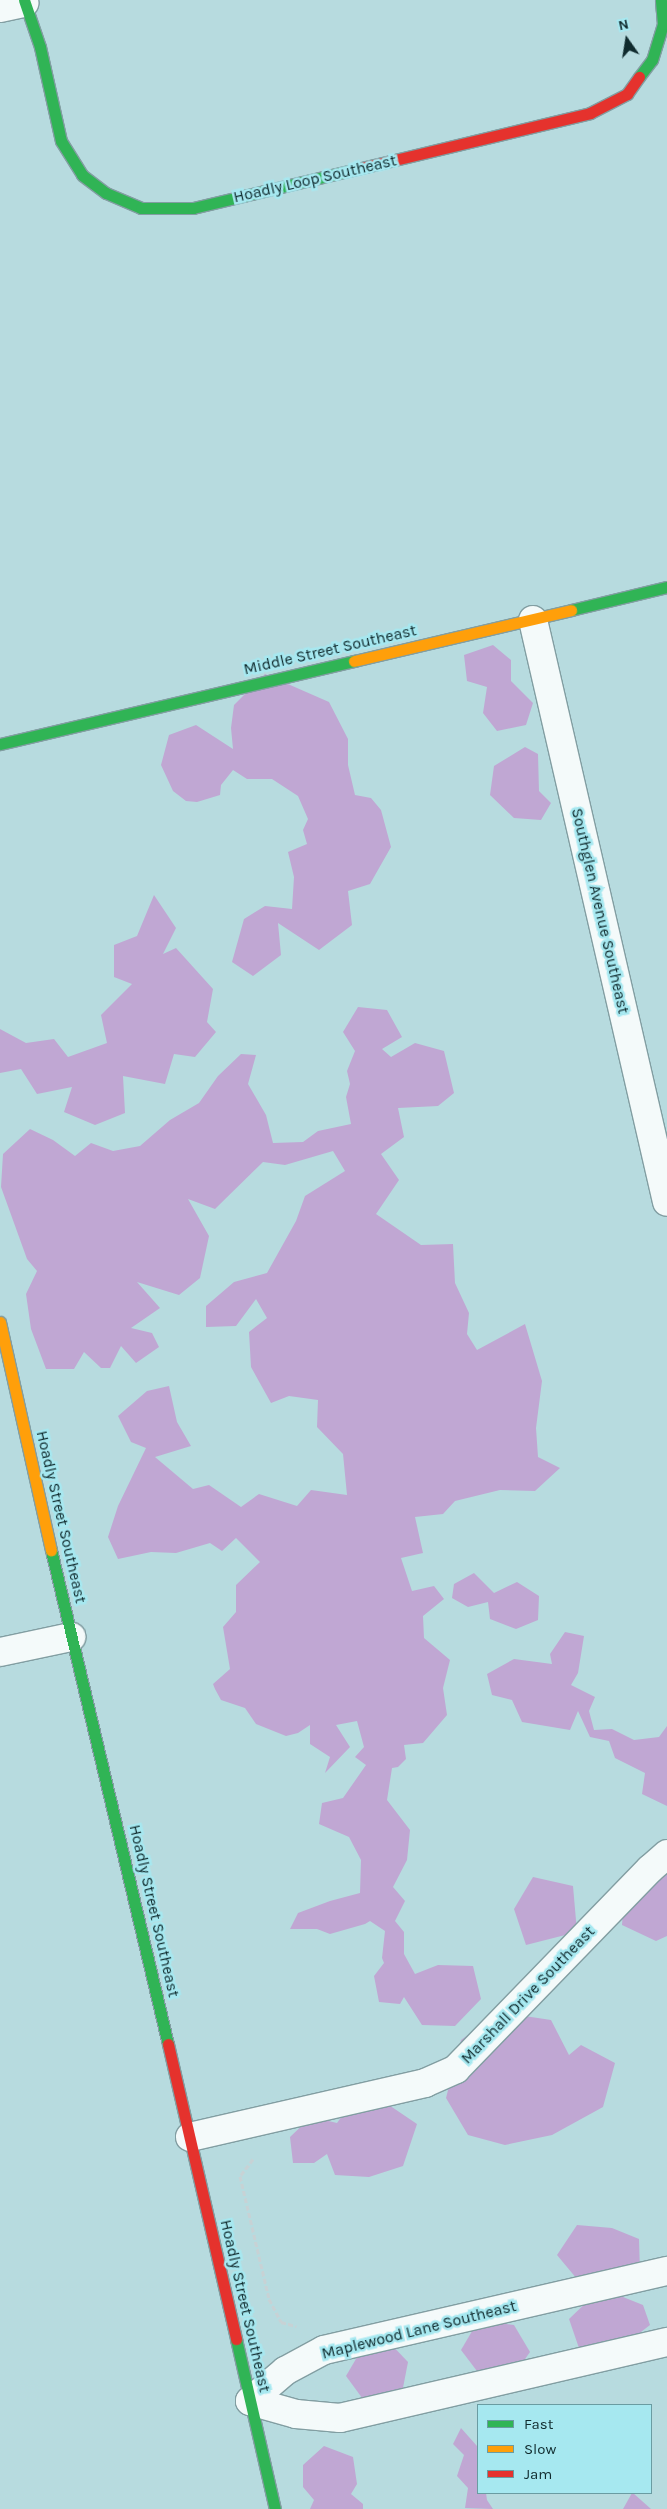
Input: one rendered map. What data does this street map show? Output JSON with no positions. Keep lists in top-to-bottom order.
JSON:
{
  "streets": {
    "street": [
      "Hoadly Loop Southeast",
      "Middle Street Southeast",
      "Southglen Avenue Southeast",
      "Hoadly Street Southeast",
      "Marshall Drive Southeast",
      "Maplewood Lane Southeast"
    ]
  },
  "crossings": [
    ["Middle Street Southeast", "Southglen Avenue Southeast"],
    ["Hoadly Street Southeast", "Marshall Drive Southeast"],
    ["Hoadly Street Southeast", "Maplewood Lane Southeast"]
  ],
  "legend": ["Fast", "Slow", "Jam"],
  "north": "top"
}
